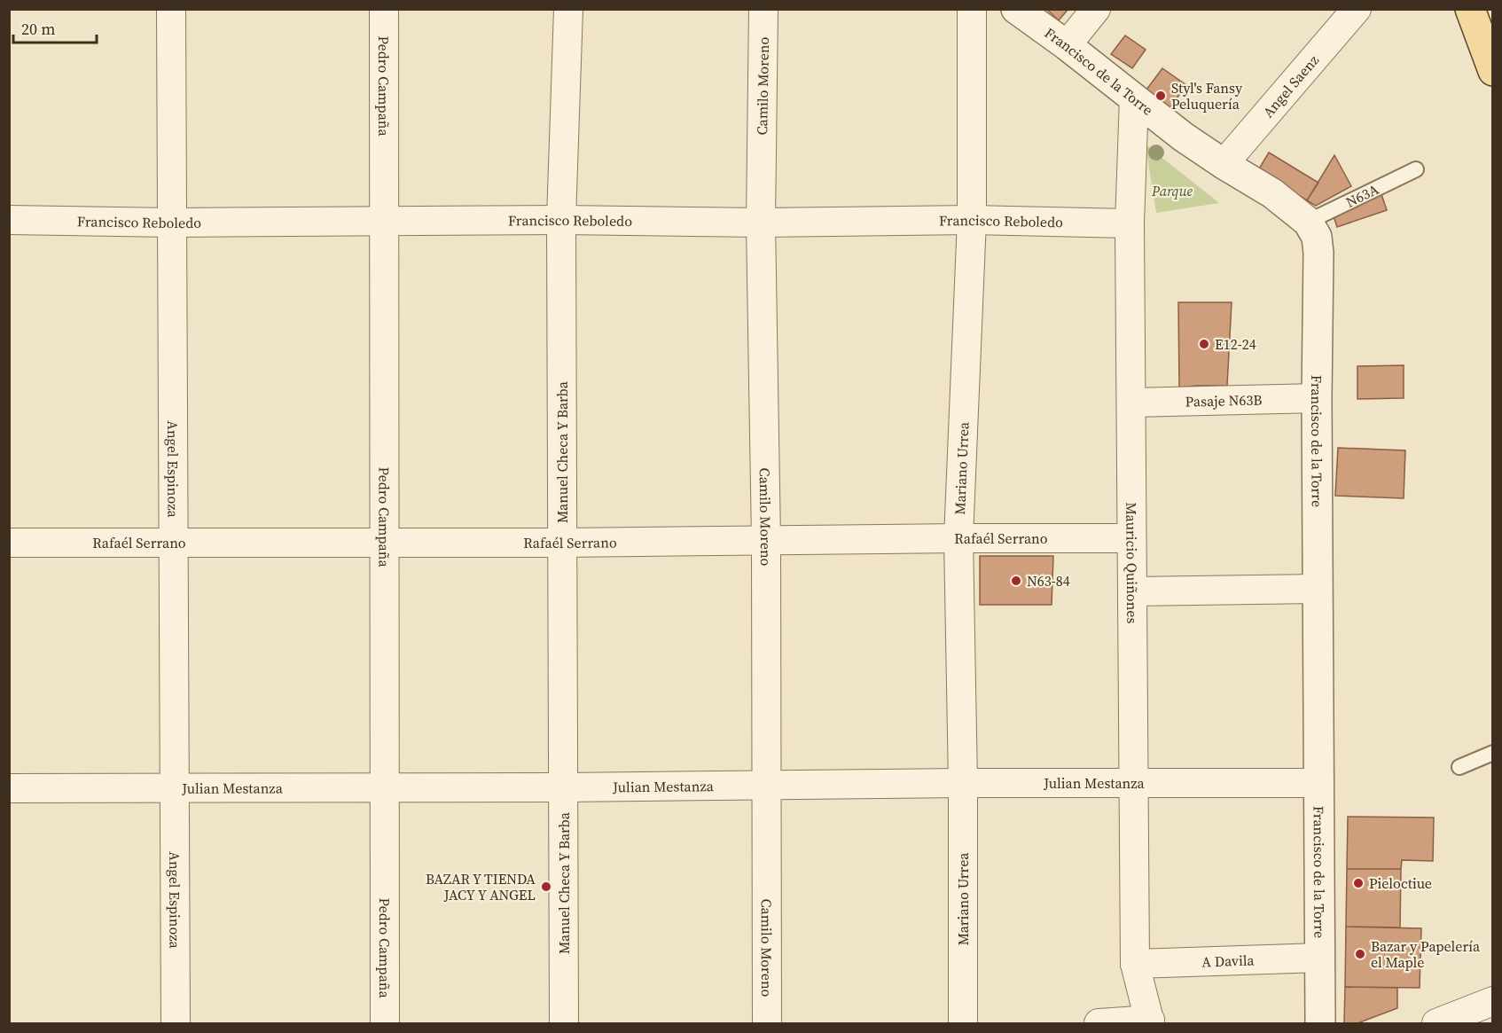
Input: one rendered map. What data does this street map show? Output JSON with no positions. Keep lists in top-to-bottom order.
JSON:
{
  "streets": {
    "street": [
      "Francisco de la Torre",
      "Pedro Campaña",
      "Camilo Moreno",
      "Angel Saenz",
      "Francisco Reboledo",
      "Pasaje N63B",
      "Manuel Checa Y Barba",
      "Angel Espinoza",
      "Mariano Urrea",
      "Rafaél Serrano",
      "Mauricio Quiñones",
      "Julian Mestanza",
      "A Davila"
    ],
    "lane": ["N63A"]
  },
  "crossings": [
    ["Francisco de la Torre", "Angel Saenz"],
    ["Francisco de la Torre", "N63A"],
    ["Francisco de la Torre", "Pasaje N63B"],
    ["Francisco de la Torre", "Mauricio Quiñones"],
    ["Francisco de la Torre", "Julian Mestanza"],
    ["Francisco de la Torre", "A Davila"],
    ["Pedro Campaña", "Francisco Reboledo"],
    ["Pedro Campaña", "Rafaél Serrano"],
    ["Pedro Campaña", "Julian Mestanza"],
    ["Camilo Moreno", "Francisco Reboledo"],
    ["Camilo Moreno", "Rafaél Serrano"],
    ["Camilo Moreno", "Julian Mestanza"],
    ["Francisco Reboledo", "Manuel Checa Y Barba"],
    ["Francisco Reboledo", "Angel Espinoza"],
    ["Francisco Reboledo", "Mariano Urrea"],
    ["Francisco Reboledo", "Mauricio Quiñones"],
    ["Pasaje N63B", "Mauricio Quiñones"],
    ["Manuel Checa Y Barba", "Rafaél Serrano"],
    ["Manuel Checa Y Barba", "Julian Mestanza"],
    ["Angel Espinoza", "Rafaél Serrano"],
    ["Angel Espinoza", "Julian Mestanza"],
    ["Mariano Urrea", "Rafaél Serrano"],
    ["Mariano Urrea", "Julian Mestanza"],
    ["Rafaél Serrano", "Mauricio Quiñones"],
    ["Mauricio Quiñones", "Julian Mestanza"],
    ["Mauricio Quiñones", "A Davila"]
  ],
  "parks": ["Parque"],
  "places": [
    "Styl's Fansy Peluquería",
    "E12-24",
    "N63-84",
    "Pieloctiue",
    "BAZAR Y TIENDA JACY Y ANGEL",
    "Bazar y Papelería el Maple"
  ],
  "scale_bar": "20 m"
}
